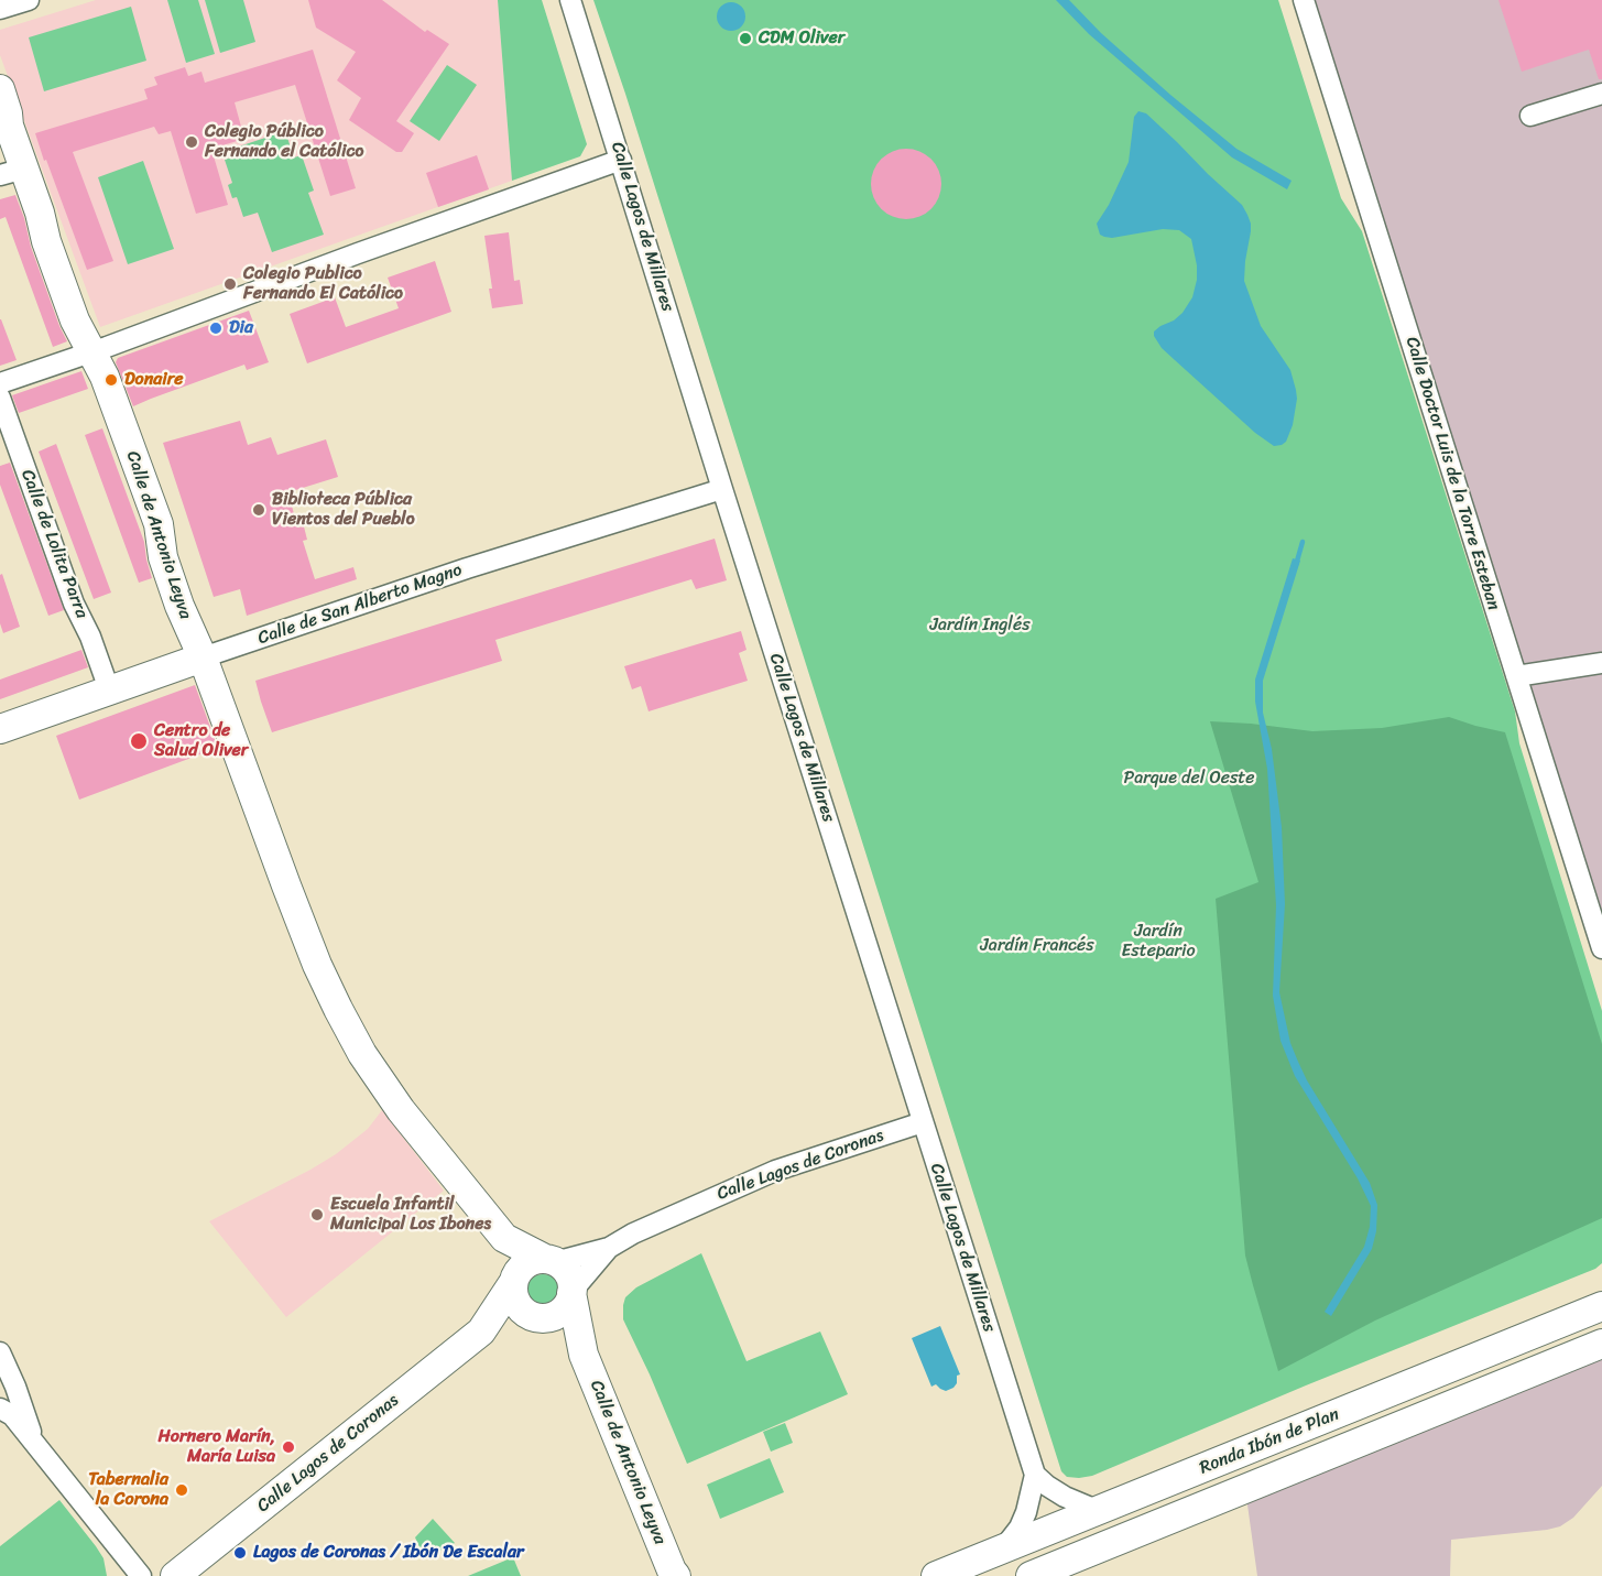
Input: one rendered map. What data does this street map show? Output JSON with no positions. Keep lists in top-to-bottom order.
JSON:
{
  "streets": {
    "street": [
      "Calle Lagos de Millares",
      "Calle Doctor Luis de la Torre Esteban",
      "Calle de Antonio Leyva",
      "Calle de Lolita Parra",
      "Calle de San Alberto Magno",
      "Calle Lagos de Coronas",
      "Ronda Ibón de Plan"
    ]
  },
  "crossings": [
    ["Calle Lagos de Millares", "Calle de San Alberto Magno"],
    ["Calle Lagos de Millares", "Calle Lagos de Coronas"],
    ["Calle de Antonio Leyva", "Calle de San Alberto Magno"],
    ["Calle de Antonio Leyva", "Calle Lagos de Coronas"],
    ["Calle de Lolita Parra", "Calle de San Alberto Magno"]
  ],
  "parks": [
    "Jardín Inglés",
    "Parque del Oeste",
    "Jardín Estepario",
    "Jardín Francés"
  ],
  "places": [
    "CDM Oliver",
    "Colegio Público Fernando el Católico",
    "Colegio Publico Fernando El Católico",
    "Dia",
    "Donaire",
    "Biblioteca Pública Vientos del Pueblo",
    "Centro de Salud Oliver",
    "Escuela Infantil Municipal Los Ibones",
    "Hornero Marín, María Luisa",
    "Tabernalia la Corona",
    "Lagos de Coronas / Ibón De Escalar"
  ]
}
